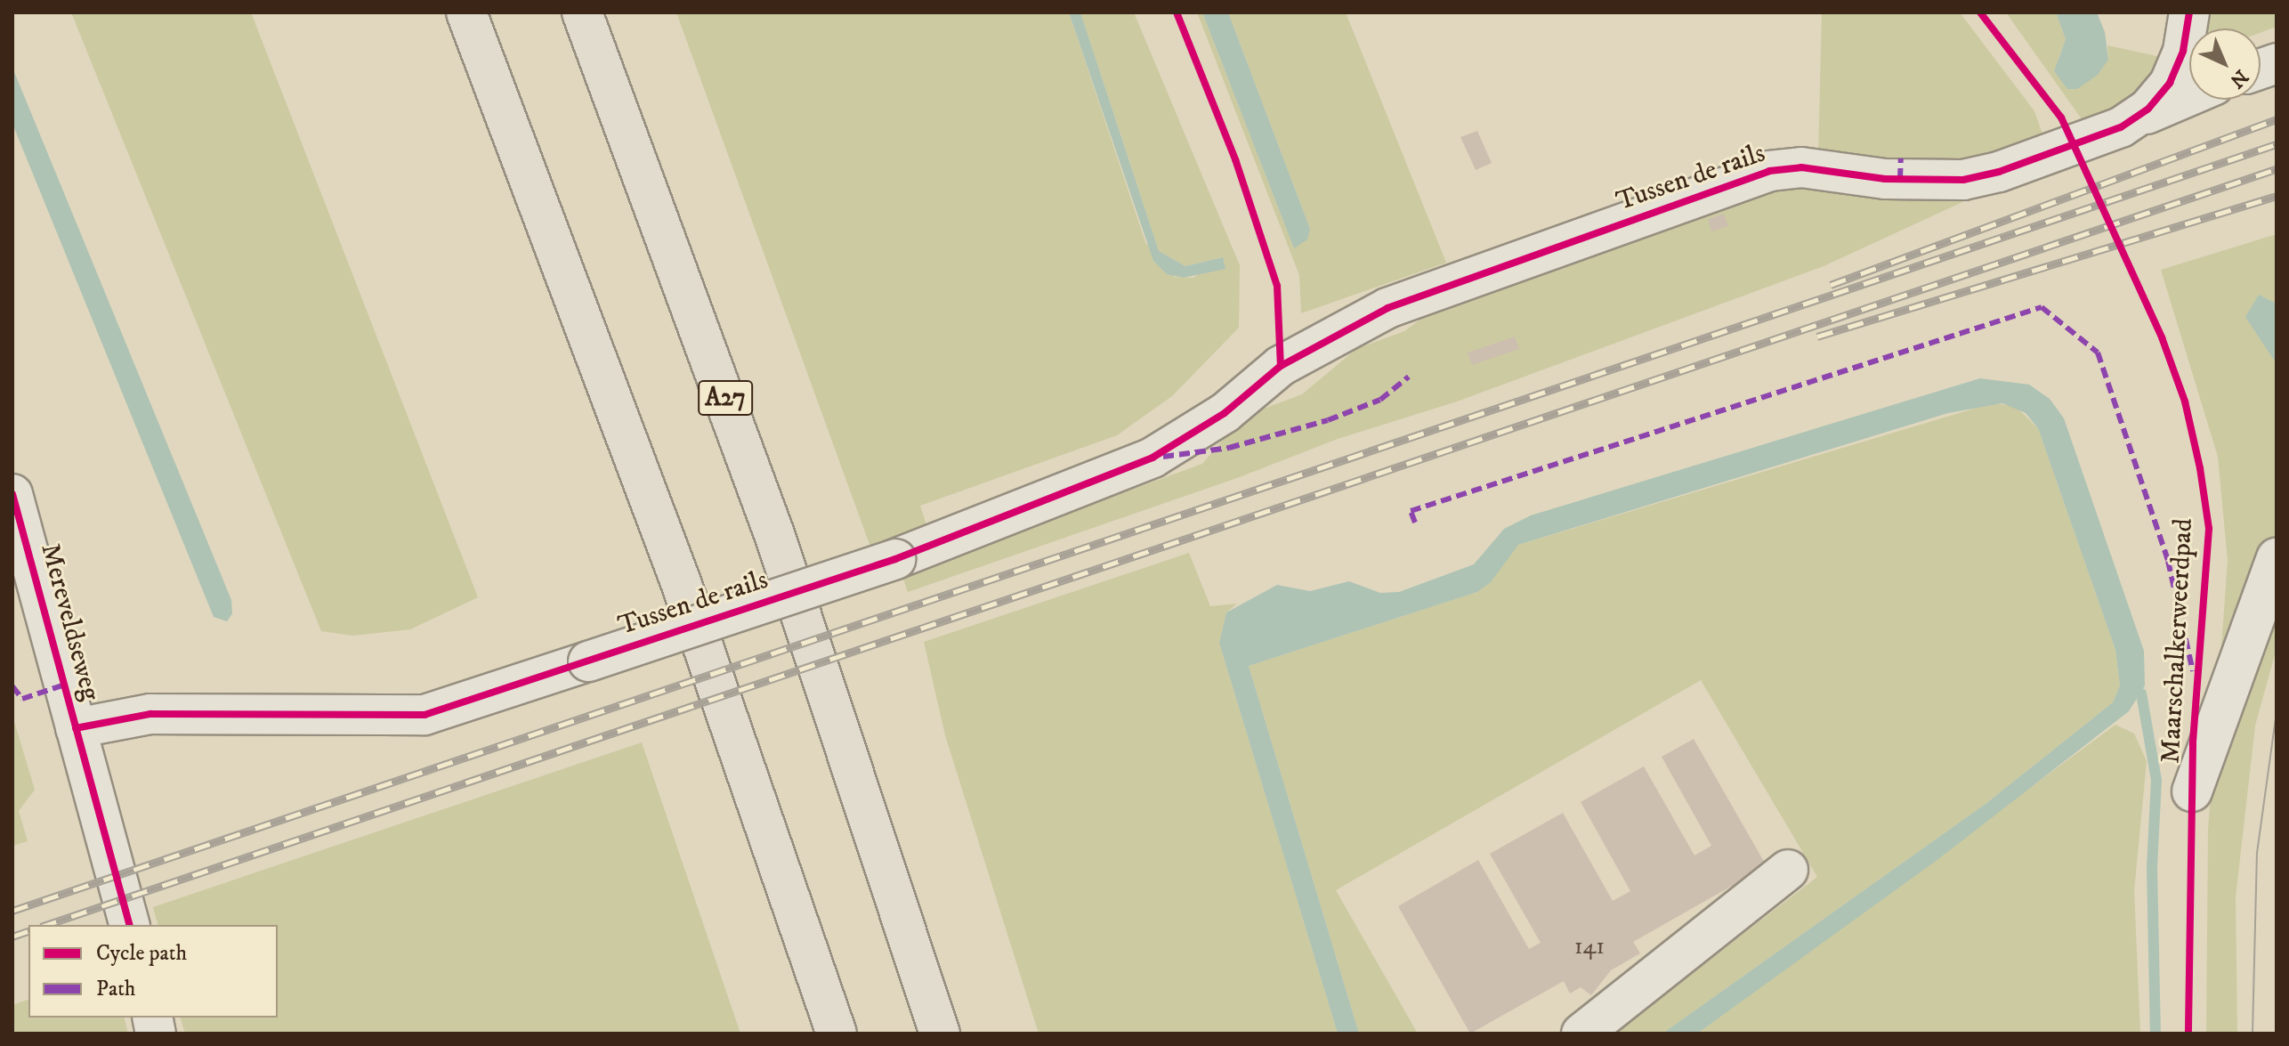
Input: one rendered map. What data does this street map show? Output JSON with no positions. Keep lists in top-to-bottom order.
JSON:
{
  "streets": {
    "highway": ["A27"],
    "street": ["Tussen de rails", "Mereveldseweg"],
    "cycle path": ["Maarschalkerweerdpad"]
  },
  "crossings": [
    ["Tussen de rails", "Mereveldseweg"]
  ],
  "house_numbers": ["141"],
  "legend": ["Cycle path", "Path"],
  "north": "bottom right"
}
